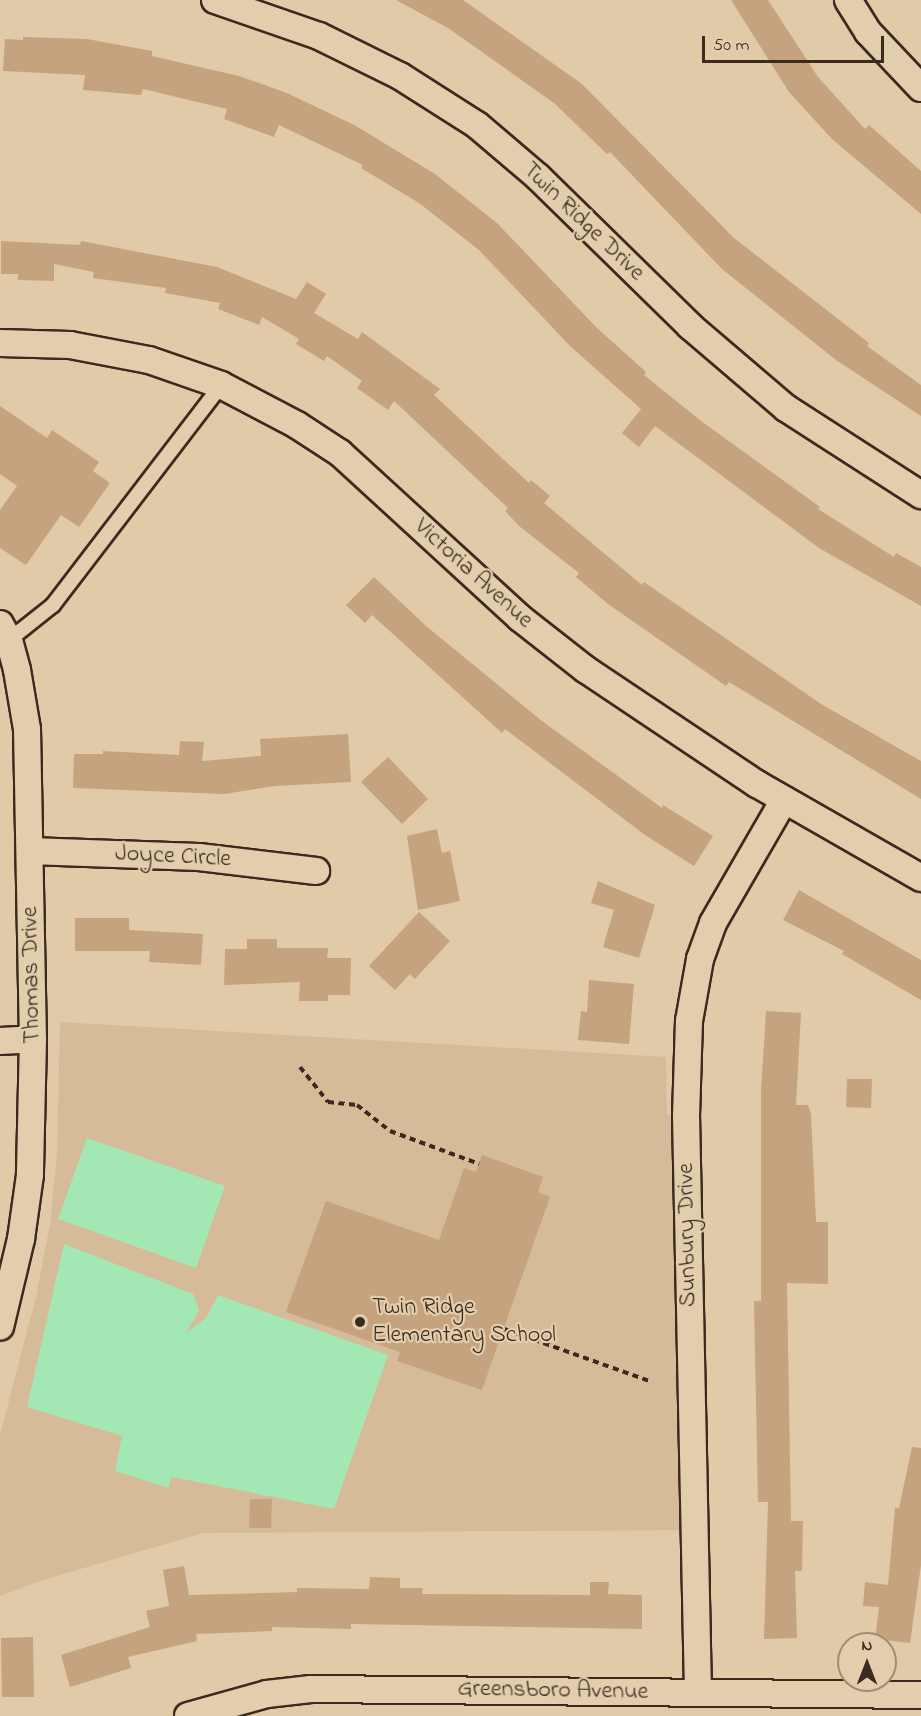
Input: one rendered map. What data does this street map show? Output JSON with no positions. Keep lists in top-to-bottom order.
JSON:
{
  "streets": {
    "street": [
      "Twin Ridge Drive",
      "Victoria Avenue",
      "Joyce Circle",
      "Thomas Drive",
      "Sunbury Drive",
      "Greensboro Avenue"
    ]
  },
  "crossings": [
    ["Victoria Avenue", "Sunbury Drive"],
    ["Joyce Circle", "Thomas Drive"],
    ["Sunbury Drive", "Greensboro Avenue"]
  ],
  "places": ["Twin Ridge Elementary School"],
  "scale_bar": "50 m",
  "north": "top"
}
